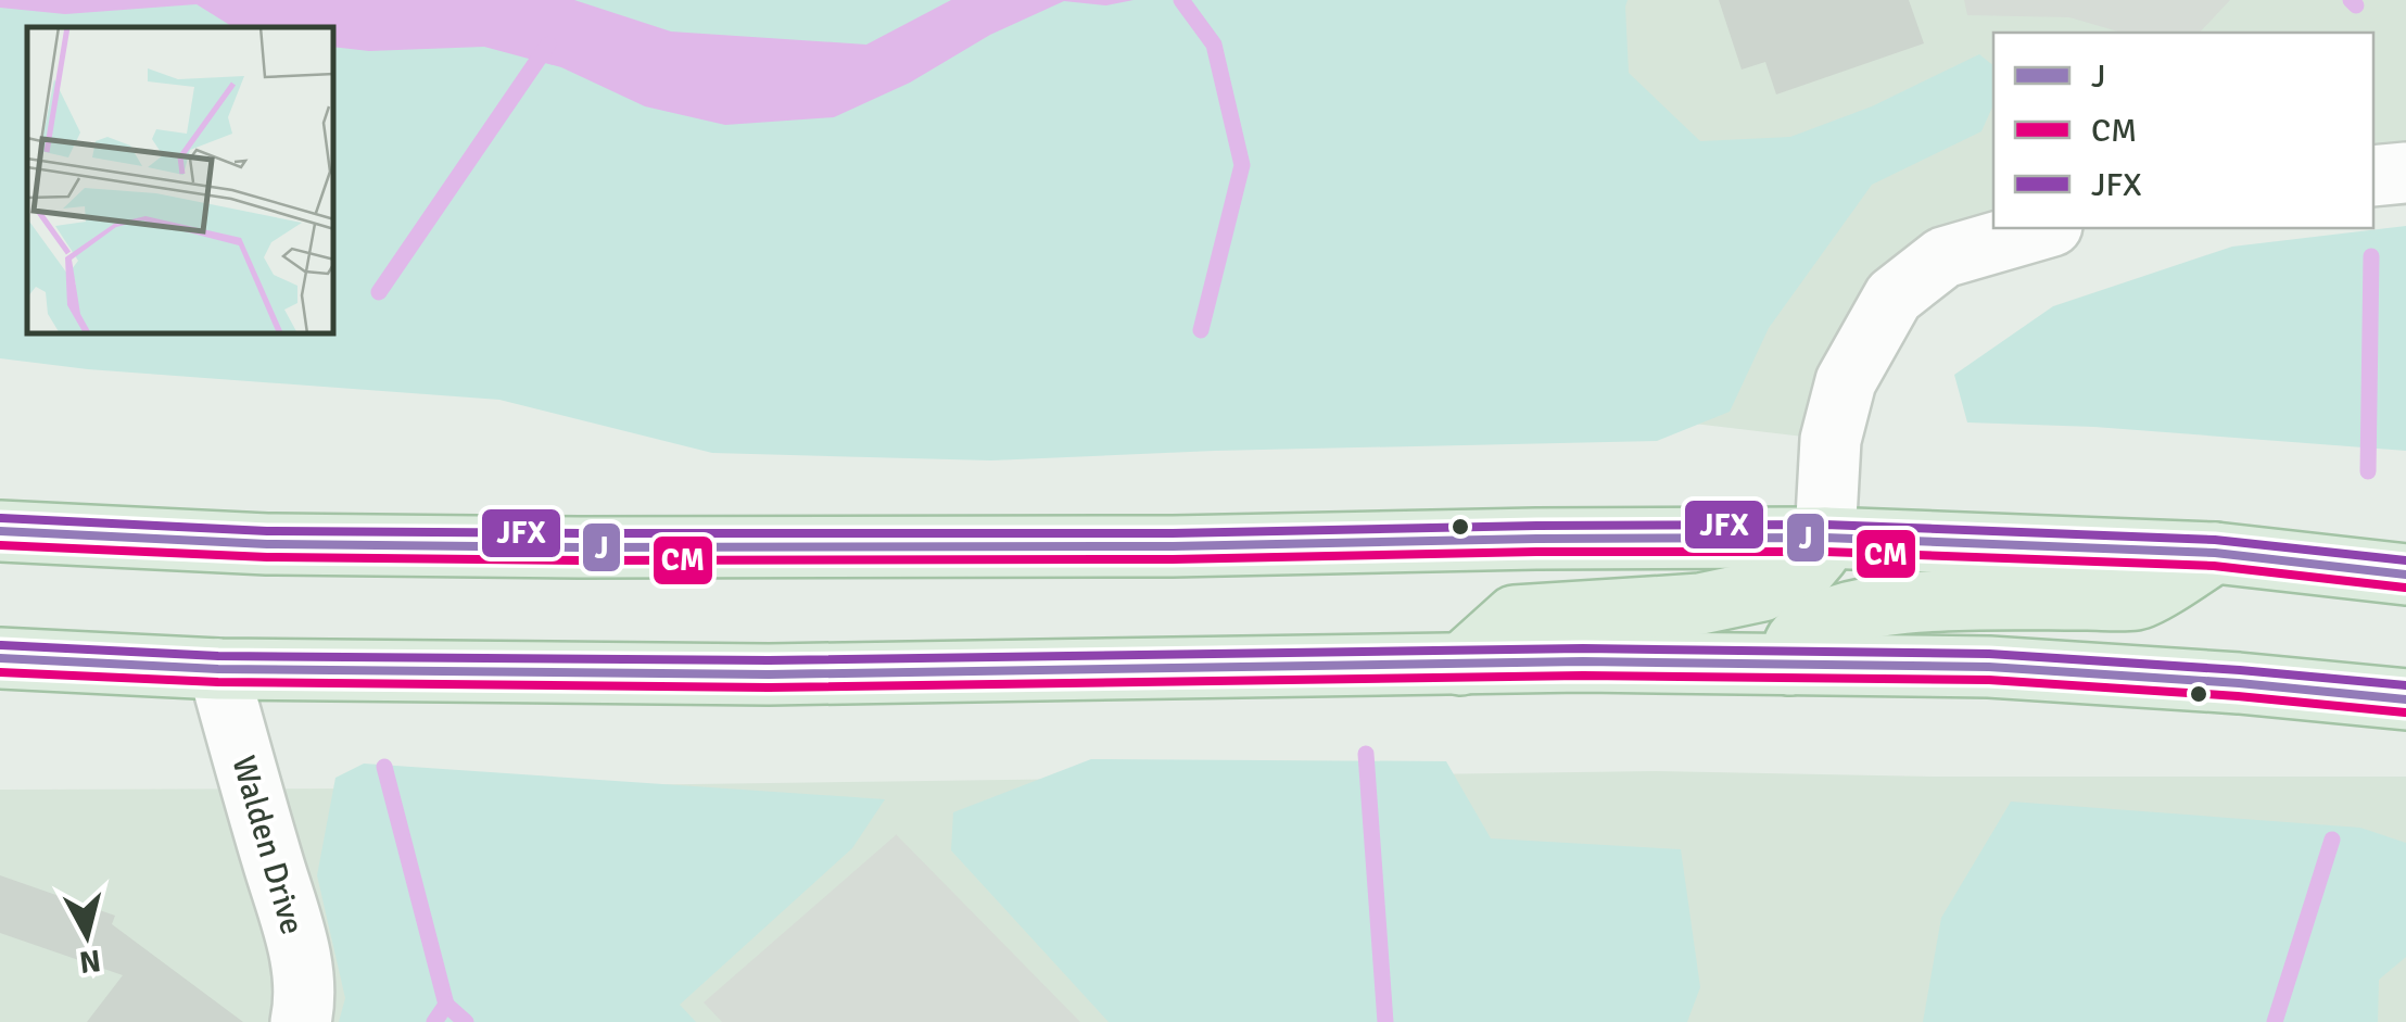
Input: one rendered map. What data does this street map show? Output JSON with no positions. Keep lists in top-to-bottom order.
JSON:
{
  "streets": {
    "street": ["Walden Drive"]
  },
  "lines": ["transit line JFX", "transit line J", "transit line CM"],
  "legend": ["J", "CM", "JFX"],
  "north": "bottom"
}
